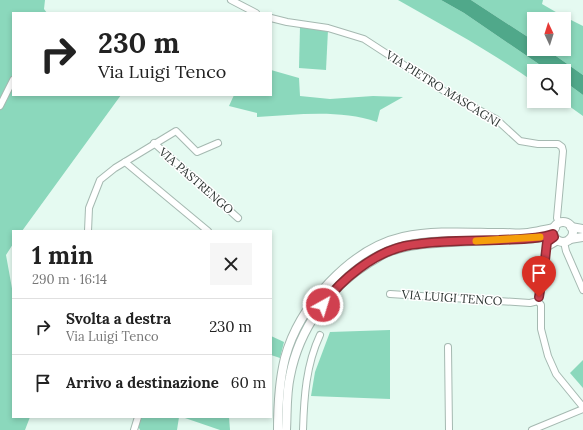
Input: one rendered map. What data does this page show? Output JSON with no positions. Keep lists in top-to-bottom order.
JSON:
{
  "streets": {
    "street": ["VIA PIETRO MASCAGNI", "VIA PASTRENGO", "VIA LUIGI TENCO"]
  },
  "north": "top",
  "page": {
    "turn": ["230 m", "Via Luigi Tenco"],
    "heading": ["1 min", "290 m · 16:14"],
    "list": [
      {
        "name": "Svolta a destra",
        "note": "Via Luigi Tenco",
        "value": "230 m"
      },
      {
        "name": "Arrivo a destinazione",
        "value": "60 m"
      }
    ]
  }
}
